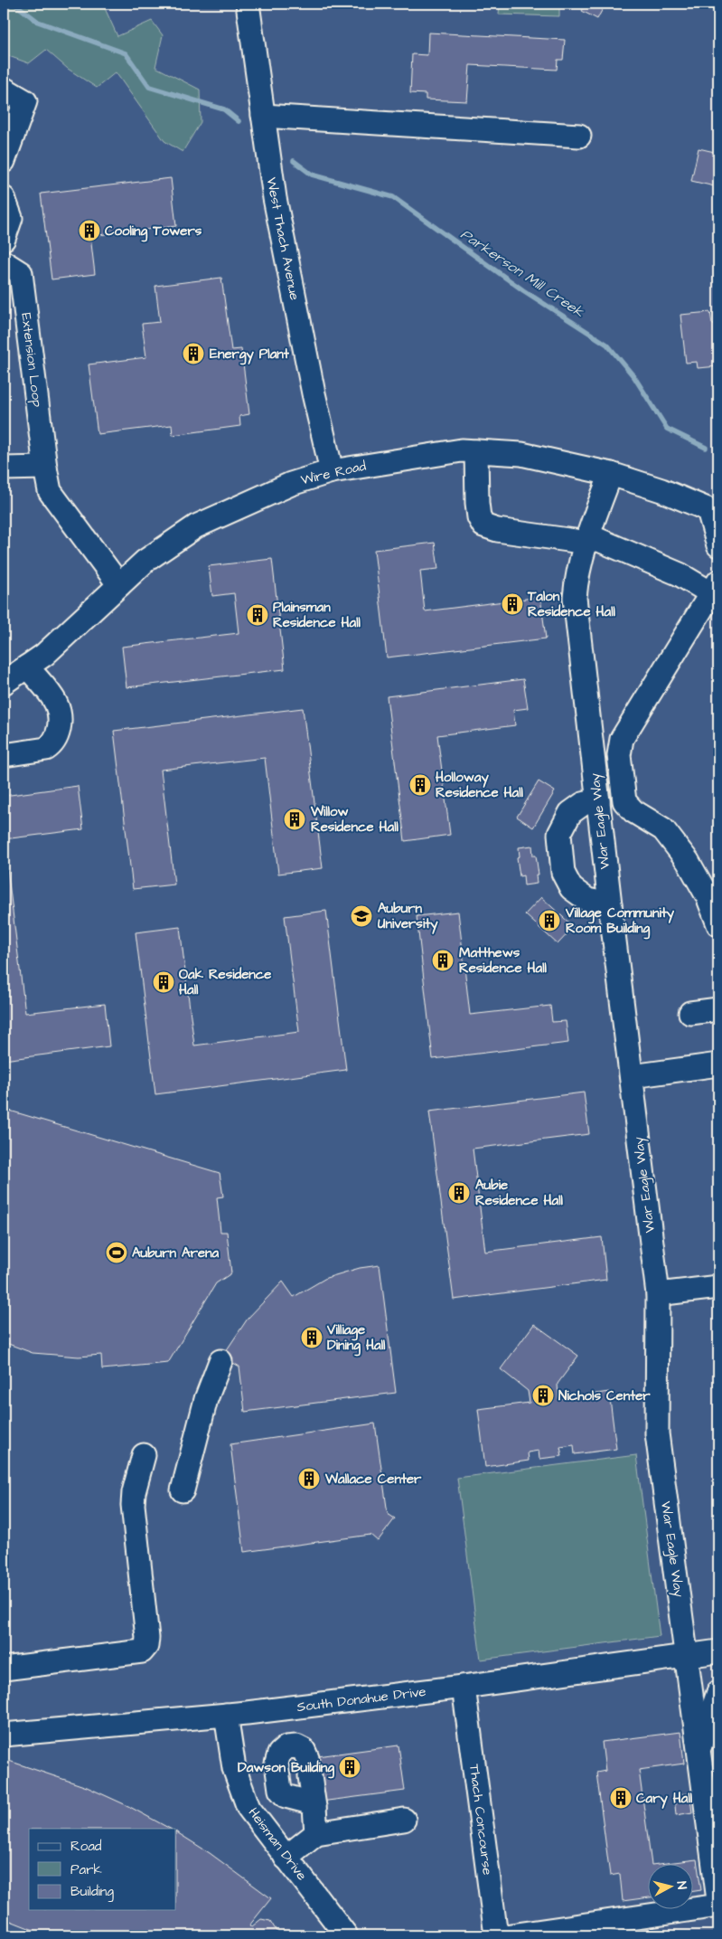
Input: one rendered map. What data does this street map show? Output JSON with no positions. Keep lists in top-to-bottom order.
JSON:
{
  "streets": {
    "street": [
      "West Thach Avenue",
      "Extension Loop",
      "Wire Road",
      "War Eagle Way",
      "South Donahue Drive",
      "Thach Concourse",
      "Heisman Drive"
    ]
  },
  "crossings": [
    ["West Thach Avenue", "Wire Road"],
    ["Extension Loop", "Wire Road"],
    ["Wire Road", "War Eagle Way"],
    ["War Eagle Way", "South Donahue Drive"],
    ["South Donahue Drive", "Thach Concourse"],
    ["South Donahue Drive", "Heisman Drive"]
  ],
  "water": ["Parkerson Mill Creek"],
  "places": {
    "building": [
      "Cooling Towers",
      "Energy Plant",
      "Talon Residence Hall",
      "Plainsman Residence Hall",
      "Holloway Residence Hall",
      "Willow Residence Hall",
      "Village Community Room Building",
      "Matthews Residence Hall",
      "Oak Residence Hall",
      "Aubie Residence Hall",
      "Villiage Dining Hall",
      "Nichols Center",
      "Wallace Center",
      "Dawson Building",
      "Cary Hall"
    ],
    "school or university": ["Auburn University"],
    "sports": ["Auburn Arena"]
  },
  "legend": ["Road", "Park", "Building"],
  "north": "right"
}
